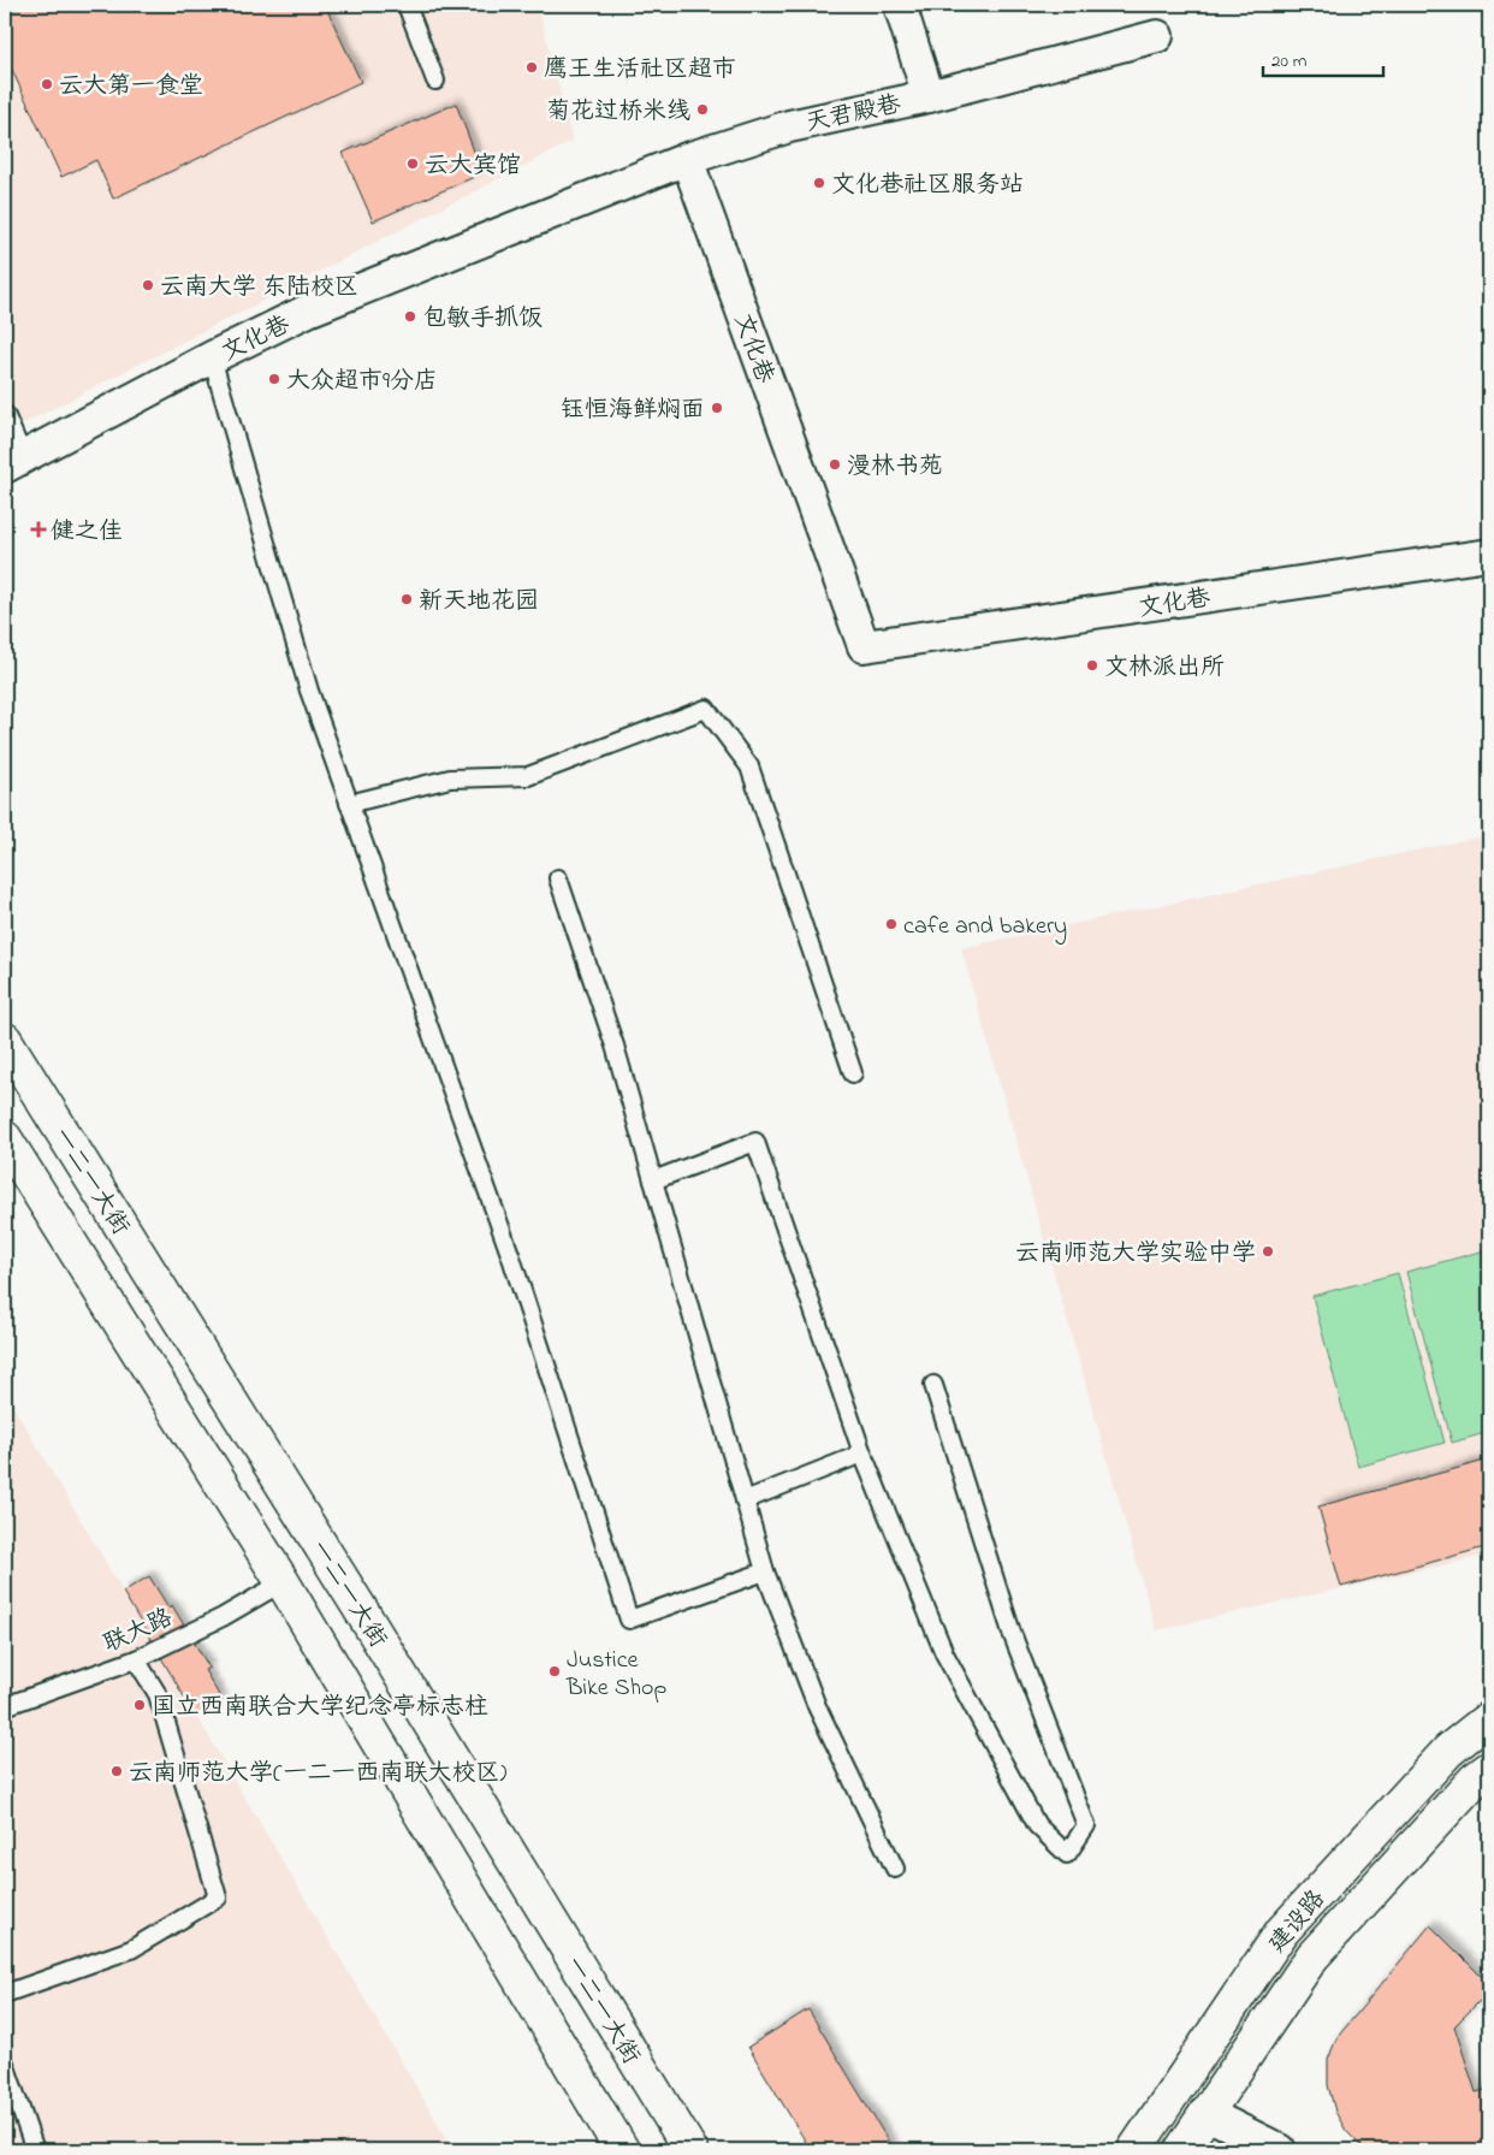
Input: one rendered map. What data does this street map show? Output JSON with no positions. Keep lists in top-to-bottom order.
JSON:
{
  "streets": {
    "main road": ["一二一大街", "建设路"],
    "street": ["天君殿巷", "文化巷"],
    "lane": ["联大路"]
  },
  "crossings": [
    ["天君殿巷", "文化巷"]
  ],
  "places": {
    "other": [
      "鹰王生活社区超市",
      "云大第一食堂",
      "菊花过桥米线",
      "云大宾馆",
      "文化巷社区服务站",
      "云南大学 东陆校区",
      "包敏手抓饭",
      "大众超市9分店",
      "钰恒海鲜焖面",
      "漫林书苑",
      "新天地花园",
      "文林派出所",
      "cafe and bakery",
      "云南师范大学实验中学",
      "Justice Bike Shop",
      "国立西南联合大学纪念亭标志柱",
      "云南师范大学(一二一西南联大校区)"
    ],
    "health": ["健之佳"]
  },
  "scale_bar": "20 m"
}
